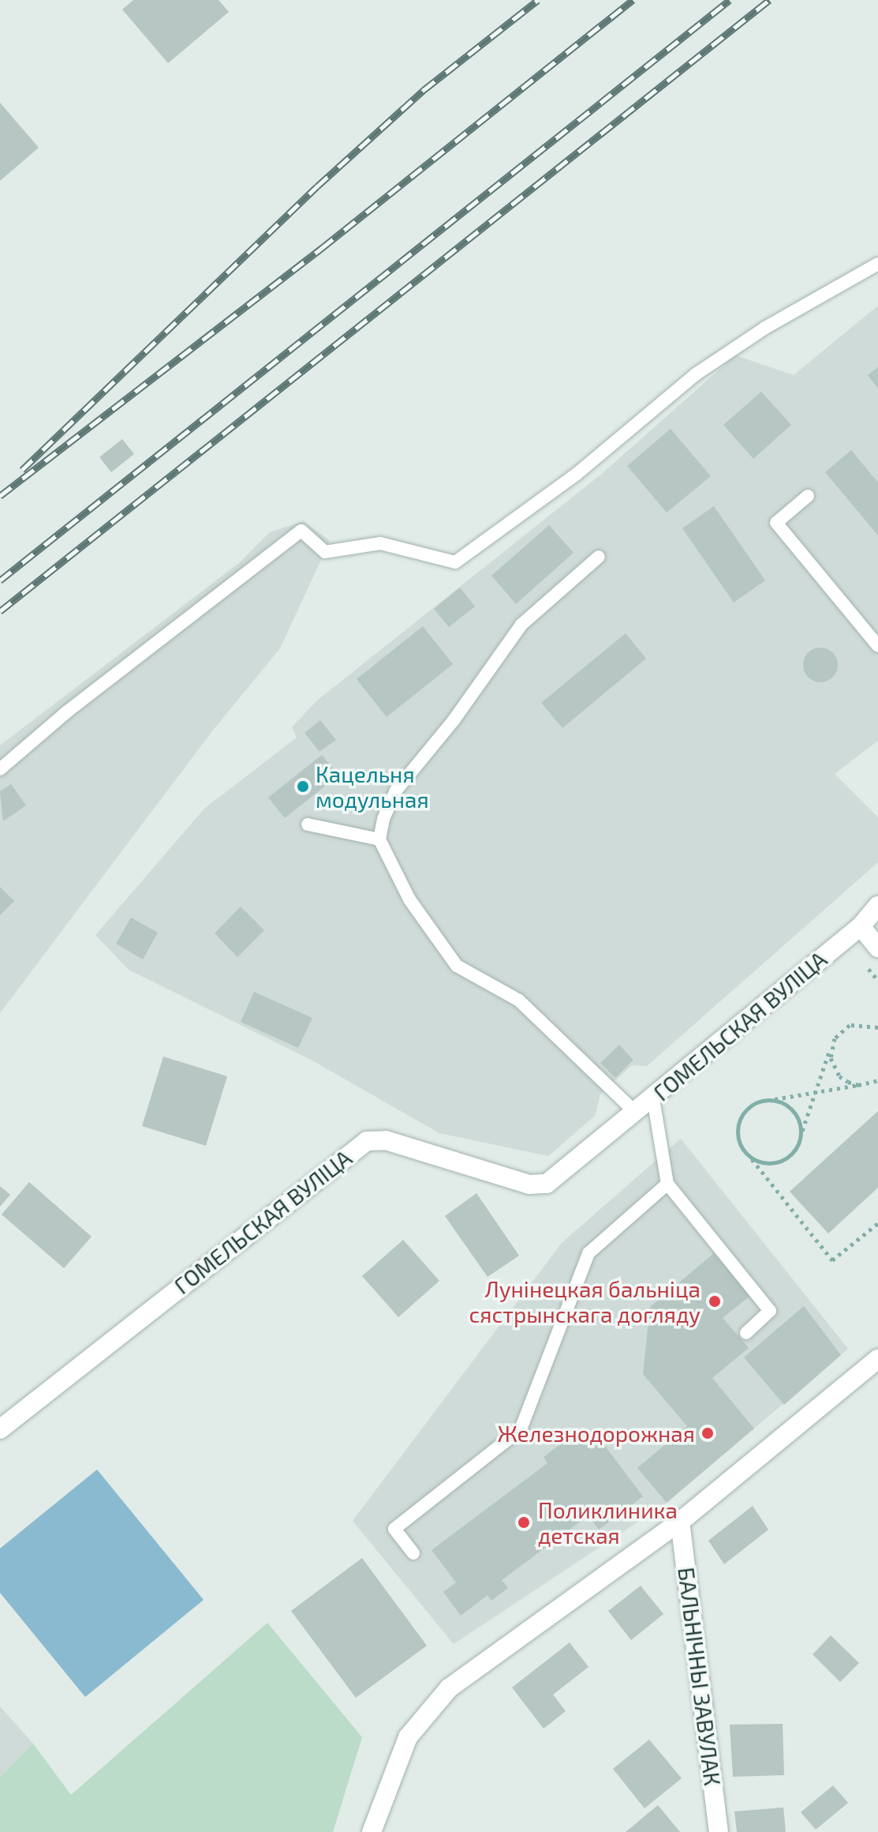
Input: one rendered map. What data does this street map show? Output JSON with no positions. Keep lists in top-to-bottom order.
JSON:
{
  "streets": {
    "street": ["ГОМЕЛЬСКАЯ ВУЛІЦА", "БАЛЬНІЧНЫ ЗАВУЛАК"]
  },
  "places": [
    "Кацельня модульная",
    "Лунінецкая бальніца сястрынскага догляду",
    "Железнодорожная",
    "Поликлиника детская"
  ]
}
